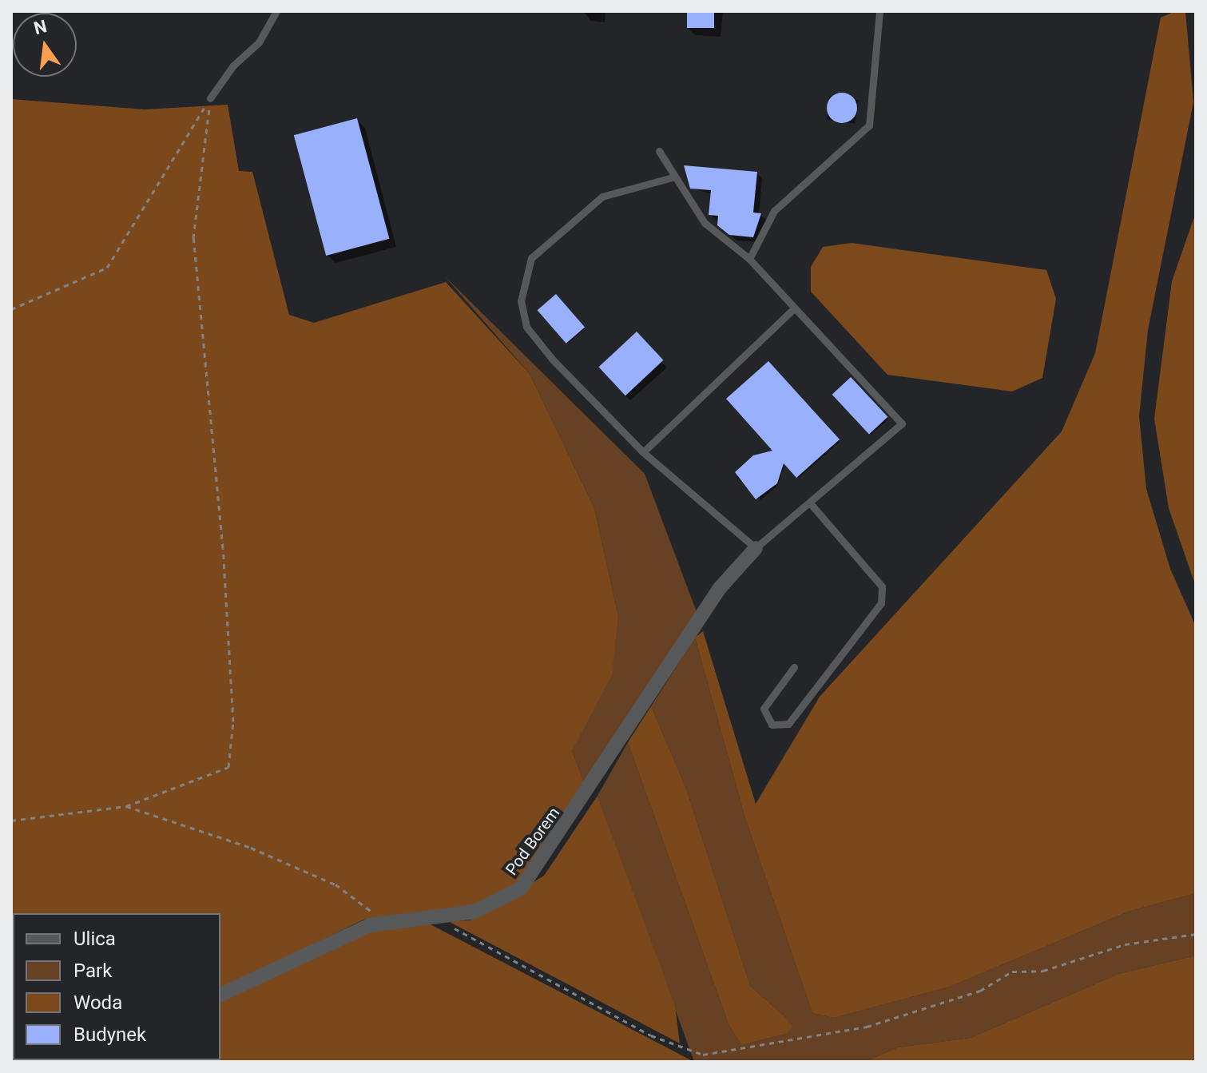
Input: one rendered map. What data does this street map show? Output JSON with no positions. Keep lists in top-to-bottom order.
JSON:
{
  "streets": {
    "street": ["Pod Borem"]
  },
  "legend": [
    "Ulica",
    "Park",
    "Woda",
    "Budynek"
  ],
  "north": "top"
}
